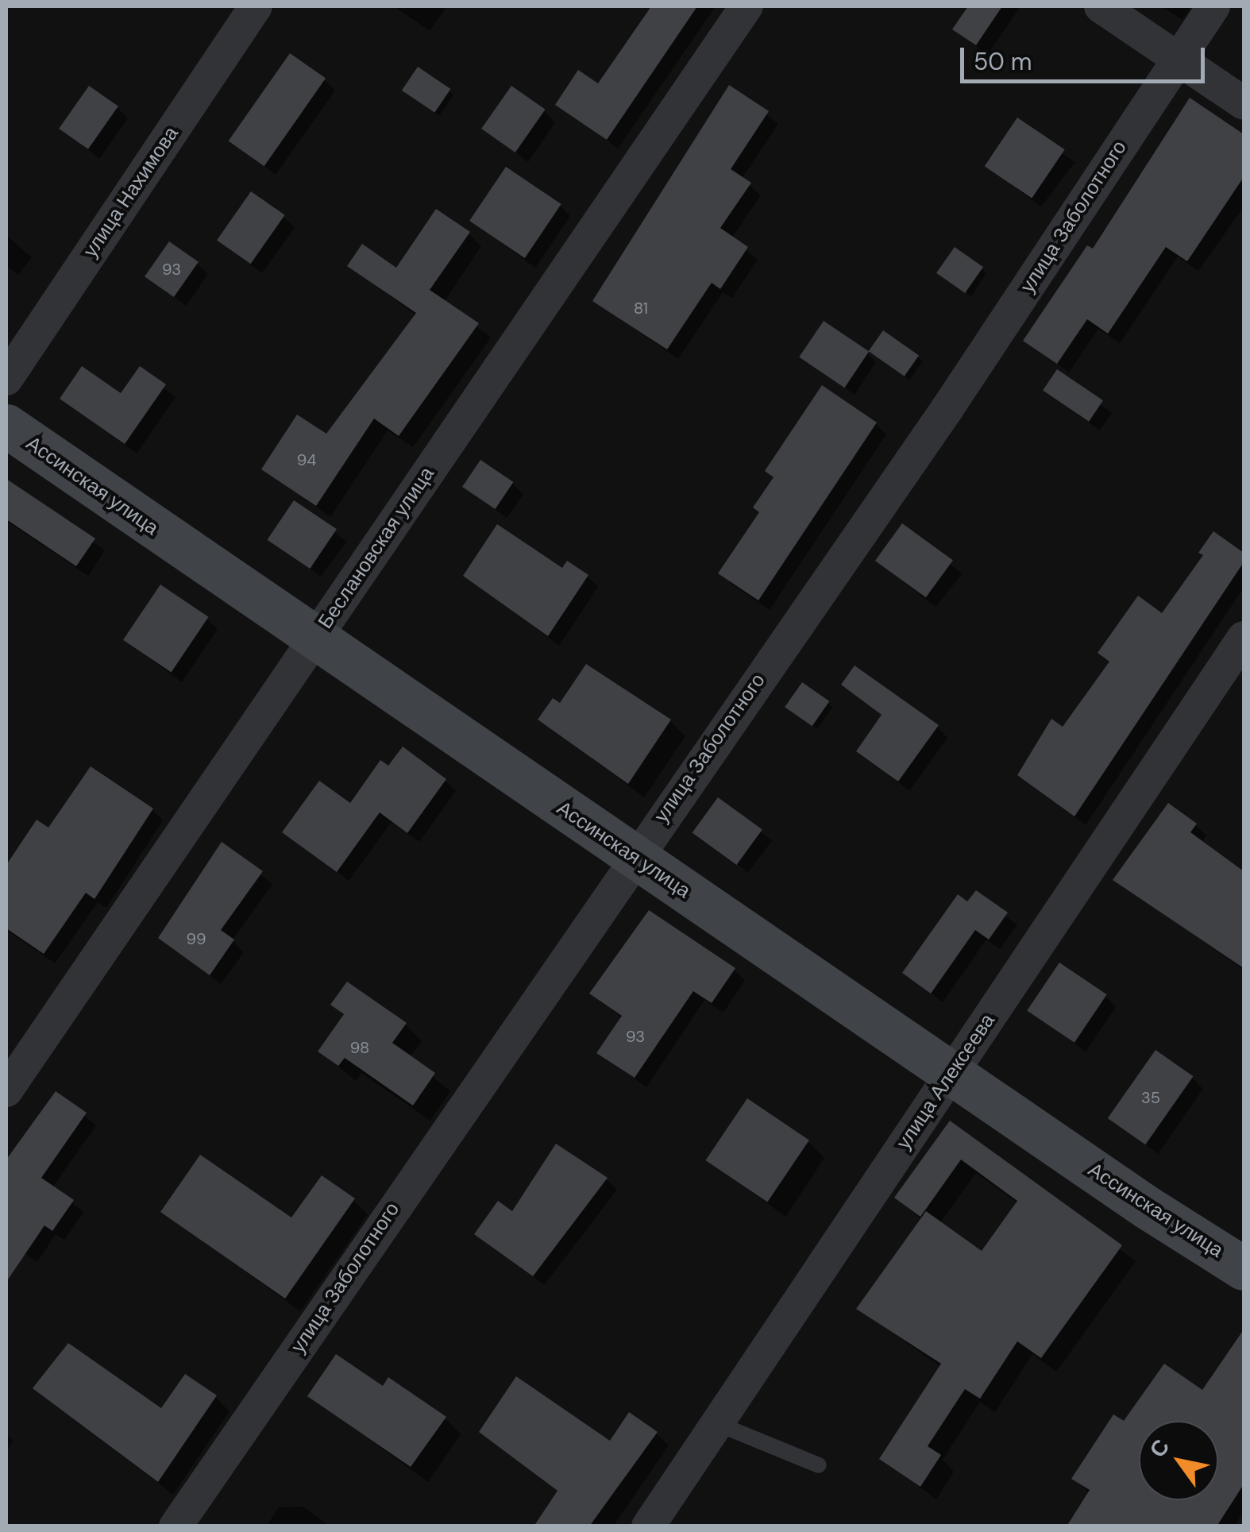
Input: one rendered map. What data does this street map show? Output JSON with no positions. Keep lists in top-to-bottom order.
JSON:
{
  "streets": {
    "street": [
      "улица Нахимова",
      "улица Заболотного",
      "Ассинская улица",
      "Беслановская улица",
      "улица Алексеева"
    ]
  },
  "crossings": [
    ["улица Заболотного", "Ассинская улица"],
    ["Ассинская улица", "Беслановская улица"],
    ["Ассинская улица", "улица Алексеева"]
  ],
  "house_numbers": [
    "93",
    "81",
    "94",
    "99",
    "93",
    "98",
    "35"
  ],
  "scale_bar": "50 m",
  "north": "top left"
}
